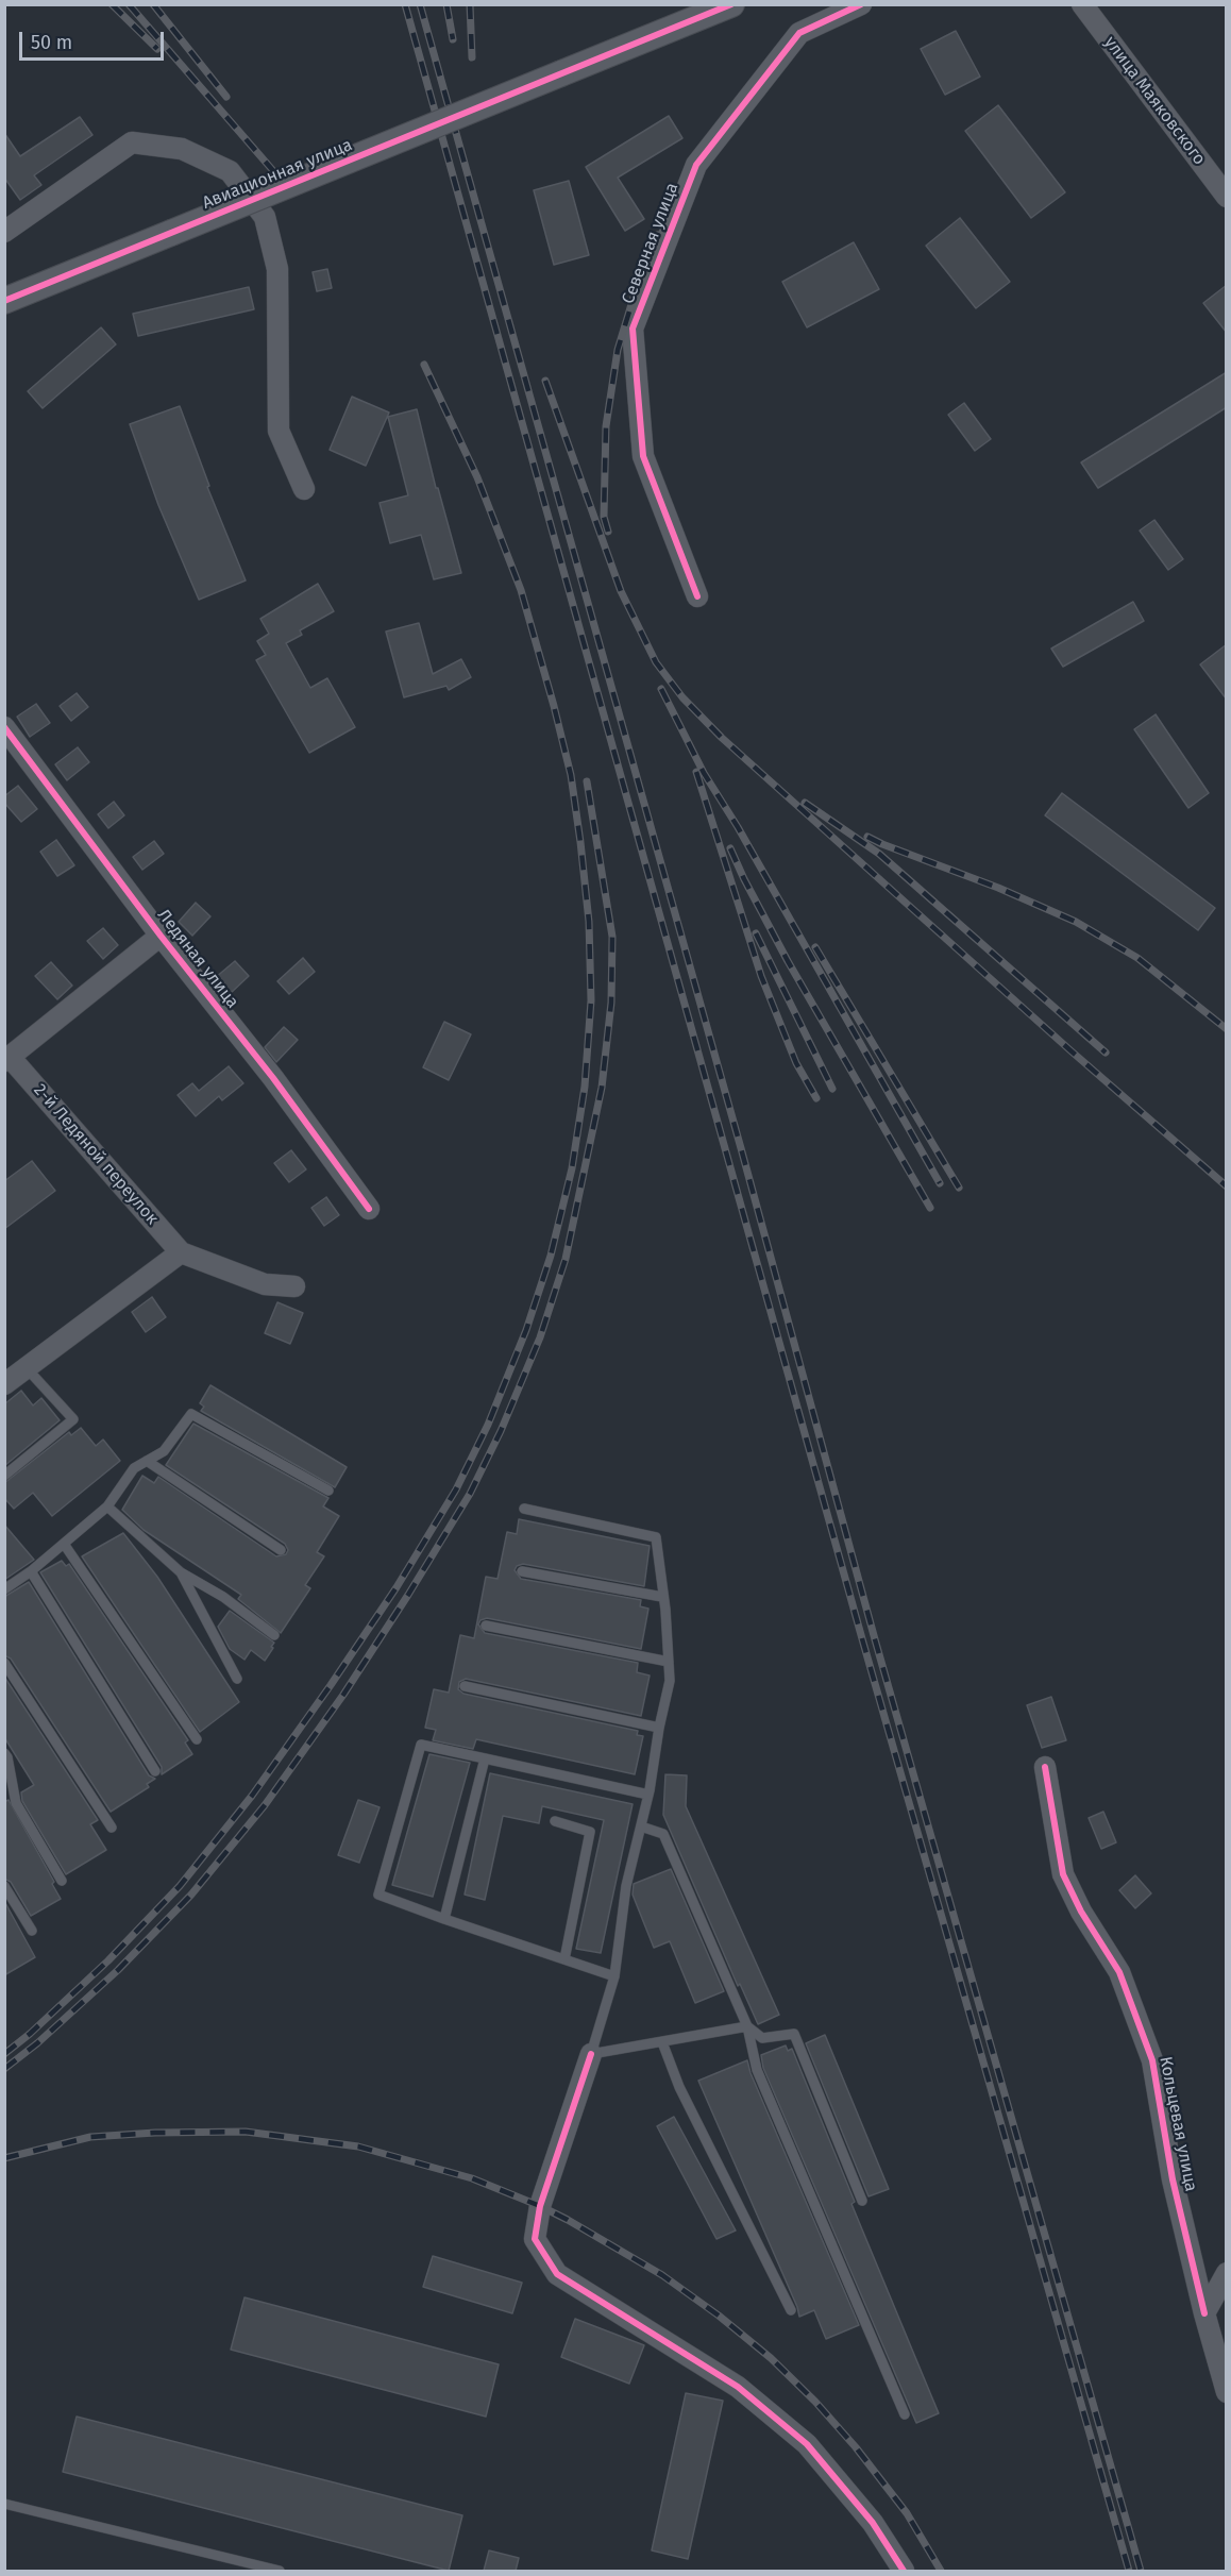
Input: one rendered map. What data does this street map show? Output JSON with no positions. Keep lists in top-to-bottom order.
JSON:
{
  "streets": {
    "street": [
      "улица Маяковского",
      "Авиационная улица",
      "Северная улица",
      "Ледяная улица",
      "2-й Ледяной переулок",
      "Кольцевая улица"
    ]
  },
  "scale_bar": "50 m"
}
